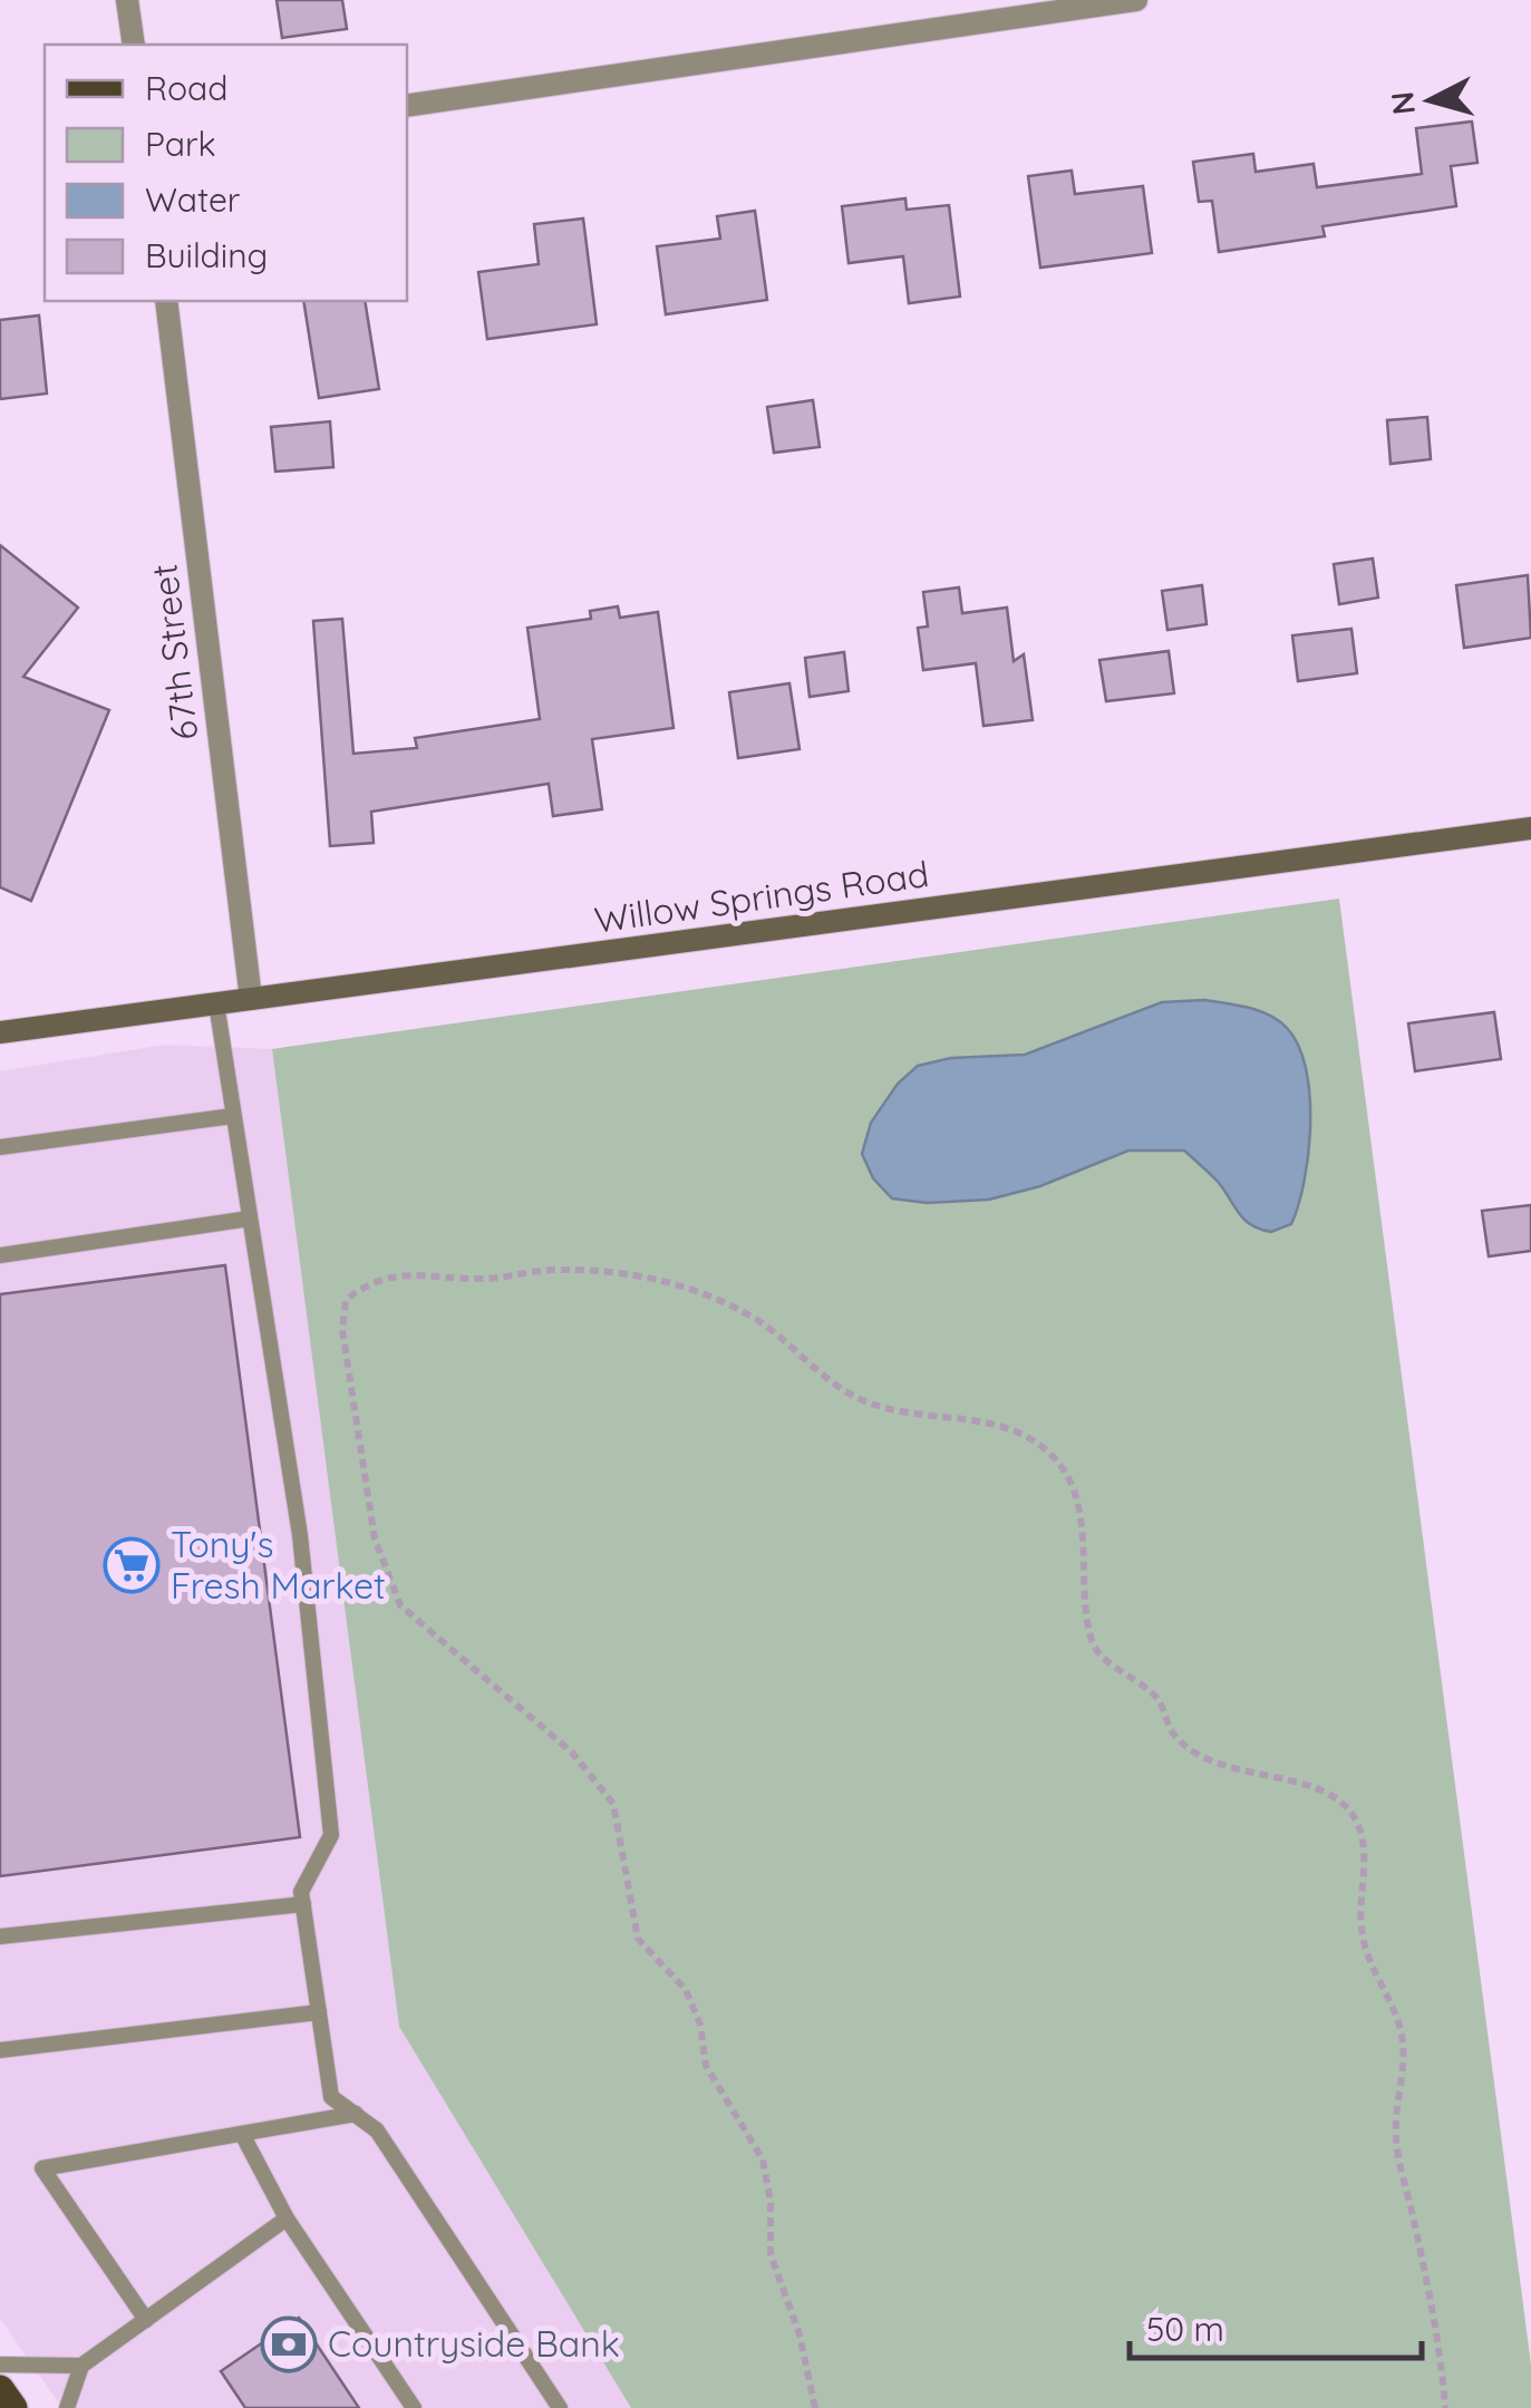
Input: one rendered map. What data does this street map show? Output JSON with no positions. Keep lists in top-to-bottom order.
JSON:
{
  "streets": {
    "main road": ["Willow Springs Road"],
    "street": ["67th Street"]
  },
  "crossings": [
    ["67th Street", "Willow Springs Road"]
  ],
  "places": {
    "supermarket": ["Tony's Fresh Market"],
    "bank": ["Countryside Bank"]
  },
  "legend": [
    "Road",
    "Park",
    "Water",
    "Building"
  ],
  "scale_bar": "50 m",
  "north": "left"
}
